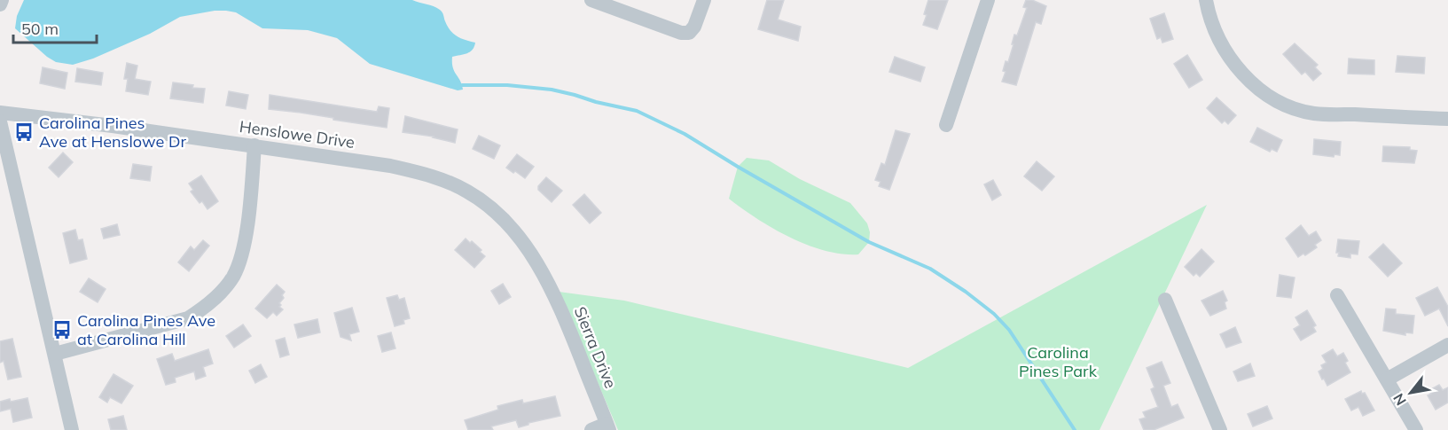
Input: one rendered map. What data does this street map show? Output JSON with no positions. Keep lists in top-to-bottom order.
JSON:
{
  "streets": {
    "street": ["Henslowe Drive", "Sierra Drive"]
  },
  "crossings": [
    ["Henslowe Drive", "Sierra Drive"]
  ],
  "parks": ["Carolina Pines Park"],
  "places": {
    "bus stop": ["Carolina Pines Ave at Henslowe Dr", "Carolina Pines Ave at Carolina Hill"]
  },
  "scale_bar": "50 m",
  "north": "bottom left"
}
